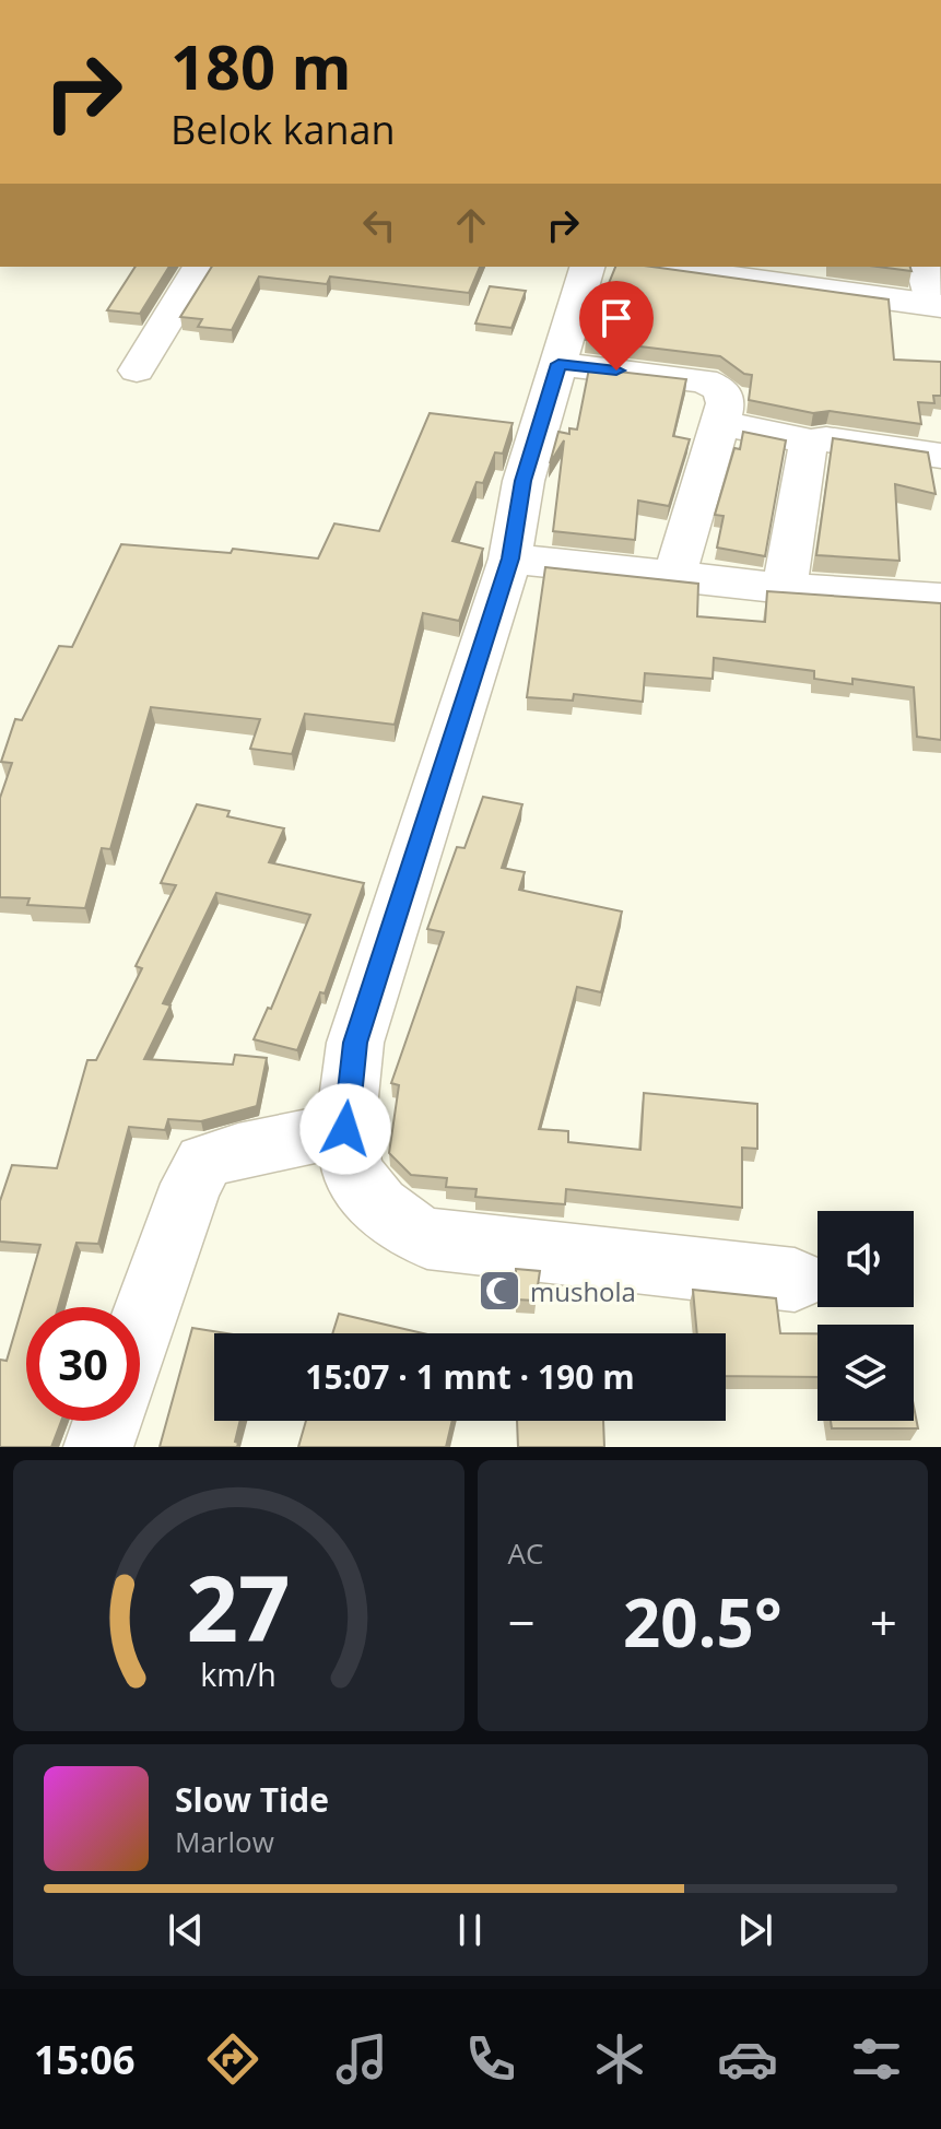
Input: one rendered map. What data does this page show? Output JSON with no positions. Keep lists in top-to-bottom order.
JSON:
{
  "places": {
    "mosque": ["mushola"]
  },
  "page": {
    "turn": ["180 m", "Belok kanan"],
    "limit": "30",
    "trip": "15:07 · 1 mnt · 190 m",
    "tile": "AC",
    "heat": ["−", "20.5°", "+"],
    "song": ["Slow Tide", "Marlow"],
    "tabs": "15:06",
    "gauge": ["27", "km/h"]
  }
}
